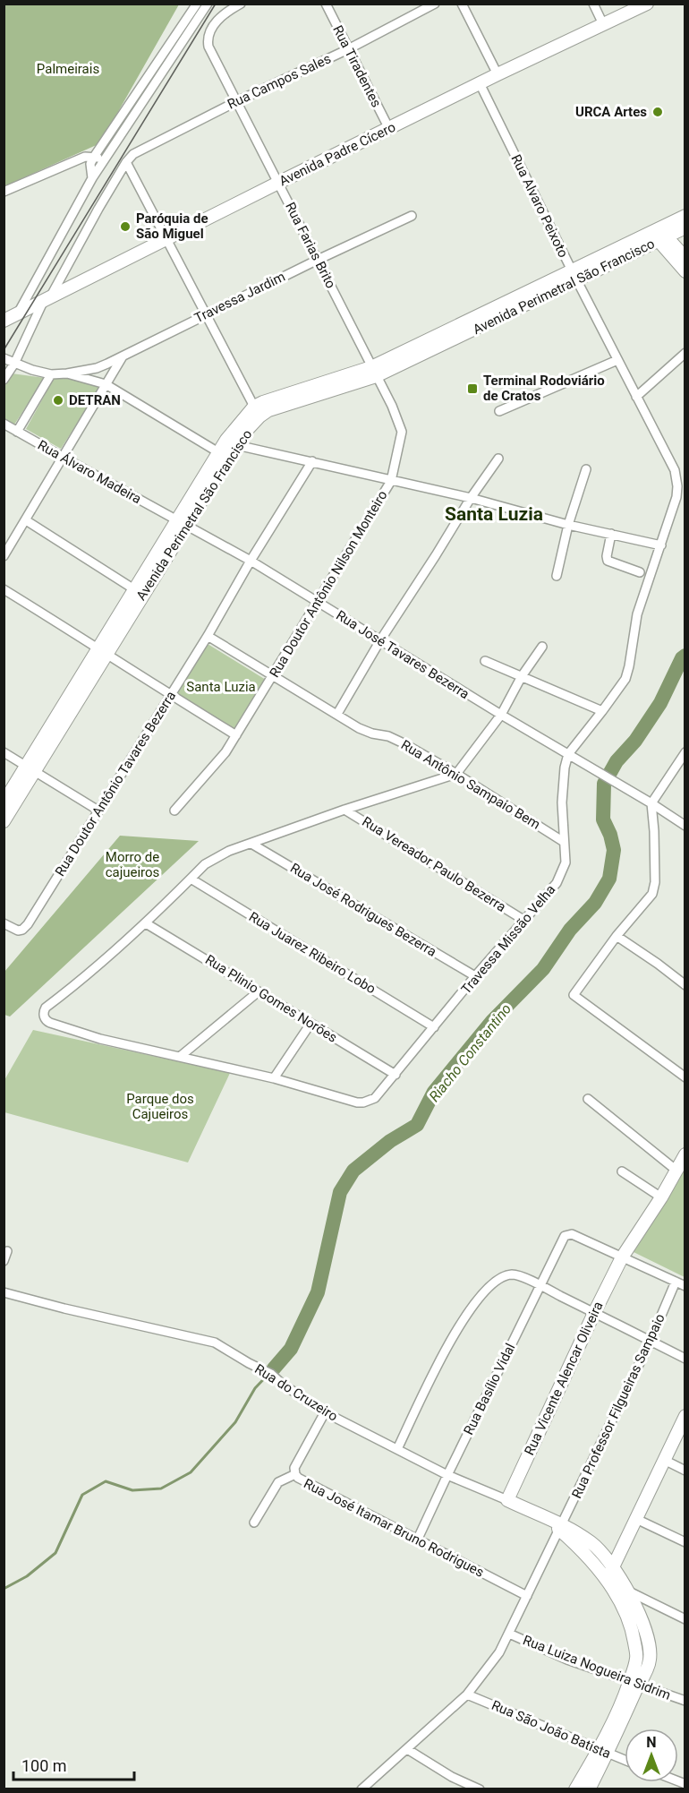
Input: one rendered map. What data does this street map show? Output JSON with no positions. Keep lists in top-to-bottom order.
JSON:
{
  "streets": {
    "main road": [
      "Avenida Padre Cícero",
      "Avenida Perimetral São Francisco",
      "Rua Vicente Alencar Oliveira",
      "Rua do Cruzeiro"
    ],
    "street": [
      "Rua Tiradentes",
      "Rua Campos Sales",
      "Rua Alvaro Peixoto",
      "Rua Farias Brito",
      "Travessa Jardim",
      "Rua Álvaro Madeira",
      "Rua Doutor Antônio Nilson Monteiro",
      "Rua José Tavares Bezerra",
      "Rua Doutor Antônio Tavares Bezerra",
      "Rua Antônio Sampaio Bem",
      "Rua Vereador Paulo Bezerra",
      "Rua José Rodrigues Bezerra",
      "Travessa Missão Velha",
      "Rua Juarez Ribeiro Lobo",
      "Rua Plinio Gomes Norões",
      "Rua Basílio Vidal",
      "Rua Professor Filgueiras Sampaio",
      "Rua José Itamar Bruno Rodrigues",
      "Rua Luiza Nogueira Sidrim",
      "Rua São João Batista"
    ]
  },
  "crossings": [
    ["Rua Tiradentes", "Rua Campos Sales"],
    ["Rua Tiradentes", "Avenida Padre Cícero"],
    ["Rua Campos Sales", "Rua Farias Brito"],
    ["Avenida Padre Cícero", "Rua Alvaro Peixoto"],
    ["Avenida Padre Cícero", "Rua Farias Brito"],
    ["Rua Alvaro Peixoto", "Avenida Perimetral São Francisco"],
    ["Rua Alvaro Peixoto", "Travessa Missão Velha"],
    ["Rua Farias Brito", "Avenida Perimetral São Francisco"],
    ["Rua Farias Brito", "Travessa Jardim"],
    ["Rua Farias Brito", "Rua Doutor Antônio Nilson Monteiro"],
    ["Avenida Perimetral São Francisco", "Travessa Jardim"],
    ["Avenida Perimetral São Francisco", "Rua Álvaro Madeira"],
    ["Avenida Perimetral São Francisco", "Rua Doutor Antônio Nilson Monteiro"],
    ["Avenida Perimetral São Francisco", "Rua José Tavares Bezerra"],
    ["Rua Álvaro Madeira", "Rua José Tavares Bezerra"],
    ["Rua Doutor Antônio Nilson Monteiro", "Rua José Tavares Bezerra"],
    ["Rua Doutor Antônio Nilson Monteiro", "Rua Antônio Sampaio Bem"],
    ["Rua José Tavares Bezerra", "Rua Doutor Antônio Tavares Bezerra"],
    ["Rua José Tavares Bezerra", "Travessa Missão Velha"],
    ["Rua Doutor Antônio Tavares Bezerra", "Rua Antônio Sampaio Bem"],
    ["Rua Antônio Sampaio Bem", "Travessa Missão Velha"],
    ["Rua Vereador Paulo Bezerra", "Travessa Missão Velha"],
    ["Rua José Rodrigues Bezerra", "Travessa Missão Velha"],
    ["Travessa Missão Velha", "Rua Juarez Ribeiro Lobo"],
    ["Travessa Missão Velha", "Rua Plinio Gomes Norões"],
    ["Rua Vicente Alencar Oliveira", "Rua Basílio Vidal"],
    ["Rua Vicente Alencar Oliveira", "Rua do Cruzeiro"],
    ["Rua Basílio Vidal", "Rua do Cruzeiro"],
    ["Rua Basílio Vidal", "Rua José Itamar Bruno Rodrigues"],
    ["Rua do Cruzeiro", "Rua Professor Filgueiras Sampaio"],
    ["Rua do Cruzeiro", "Rua José Itamar Bruno Rodrigues"],
    ["Rua Professor Filgueiras Sampaio", "Rua José Itamar Bruno Rodrigues"],
    ["Rua Professor Filgueiras Sampaio", "Rua Luiza Nogueira Sidrim"],
    ["Rua Professor Filgueiras Sampaio", "Rua São João Batista"]
  ],
  "districts": ["Santa Luzia"],
  "water": ["Riacho Constantino"],
  "parks": [
    "Palmeirais",
    "Santa Luzia",
    "Morro de cajueiros",
    "Parque dos Cajueiros"
  ],
  "places": {
    "other": ["URCA Artes", "Paróquia de São Miguel", "DETRAN"],
    "transit": ["Terminal Rodoviário de Cratos"]
  },
  "scale_bar": "100 m",
  "north": "top"
}
